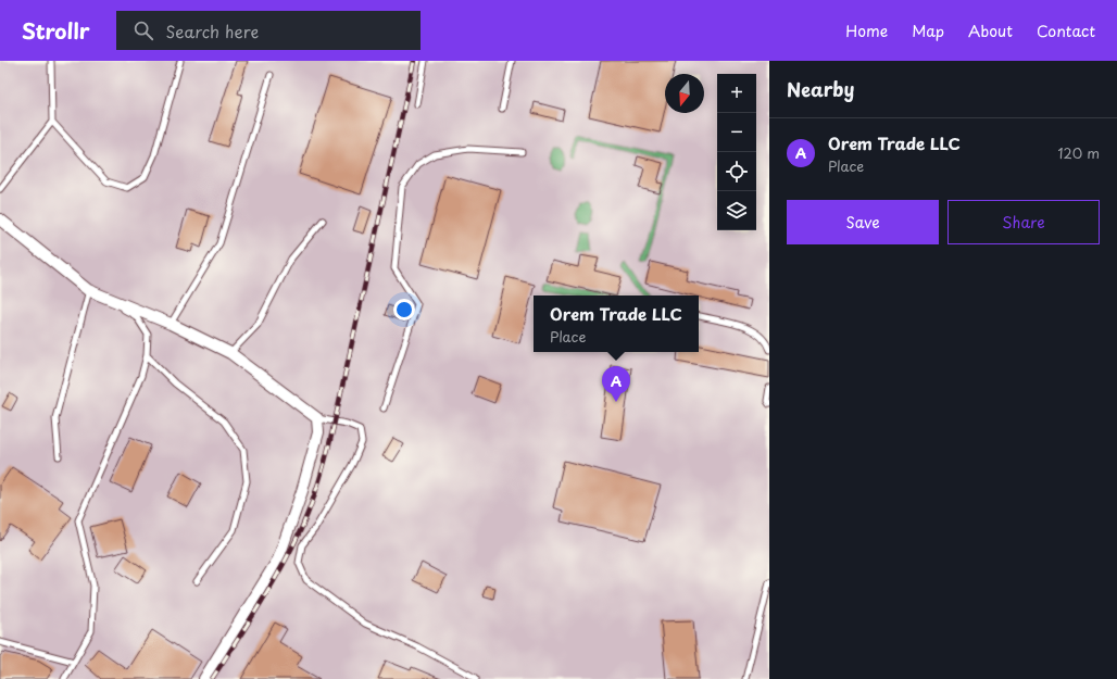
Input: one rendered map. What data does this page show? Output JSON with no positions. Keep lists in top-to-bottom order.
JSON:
{
  "north": "bottom",
  "page": {
    "header": "Strollr",
    "search": "Search here",
    "nav": [
      "Home",
      "Map",
      "About",
      "Contact"
    ],
    "heading": "Nearby",
    "map_buttons": ["+", "−"],
    "list": [
      {
        "mark": "A",
        "name": "Orem Trade LLC",
        "note": "Place",
        "value": "120 m"
      }
    ],
    "buttons": ["Save", "Share"],
    "popup": ["Orem Trade LLC", "Place"],
    "pins": "A"
  }
}
